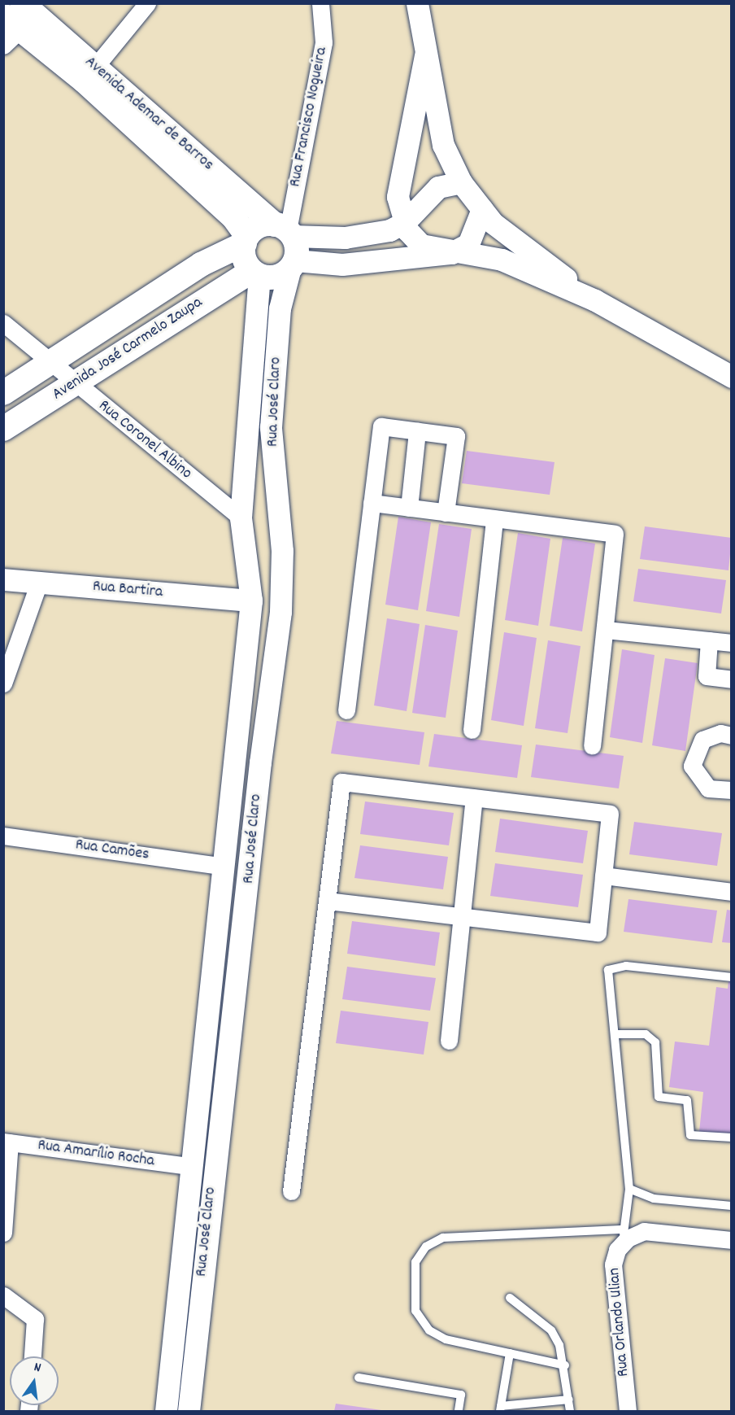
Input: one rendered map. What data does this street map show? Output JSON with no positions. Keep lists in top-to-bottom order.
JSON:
{
  "streets": {
    "main road": ["Avenida Ademar de Barros", "Avenida José Carmelo Zaupa"],
    "street": [
      "Rua Francisco Nogueira",
      "Rua José Claro",
      "Rua Coronel Albino",
      "Rua Bartira",
      "Rua Camões",
      "Rua Amarílio Rocha",
      "Rua Orlando Ulian"
    ]
  },
  "crossings": [
    ["Avenida Ademar de Barros", "Rua Francisco Nogueira"],
    ["Avenida Ademar de Barros", "Avenida José Carmelo Zaupa"],
    ["Avenida Ademar de Barros", "Rua José Claro"],
    ["Rua Francisco Nogueira", "Avenida José Carmelo Zaupa"],
    ["Rua Francisco Nogueira", "Rua José Claro"],
    ["Avenida José Carmelo Zaupa", "Rua José Claro"],
    ["Avenida José Carmelo Zaupa", "Rua Coronel Albino"],
    ["Rua José Claro", "Rua Coronel Albino"],
    ["Rua José Claro", "Rua Bartira"],
    ["Rua José Claro", "Rua Camões"],
    ["Rua José Claro", "Rua Amarílio Rocha"]
  ],
  "north": "top"
}
